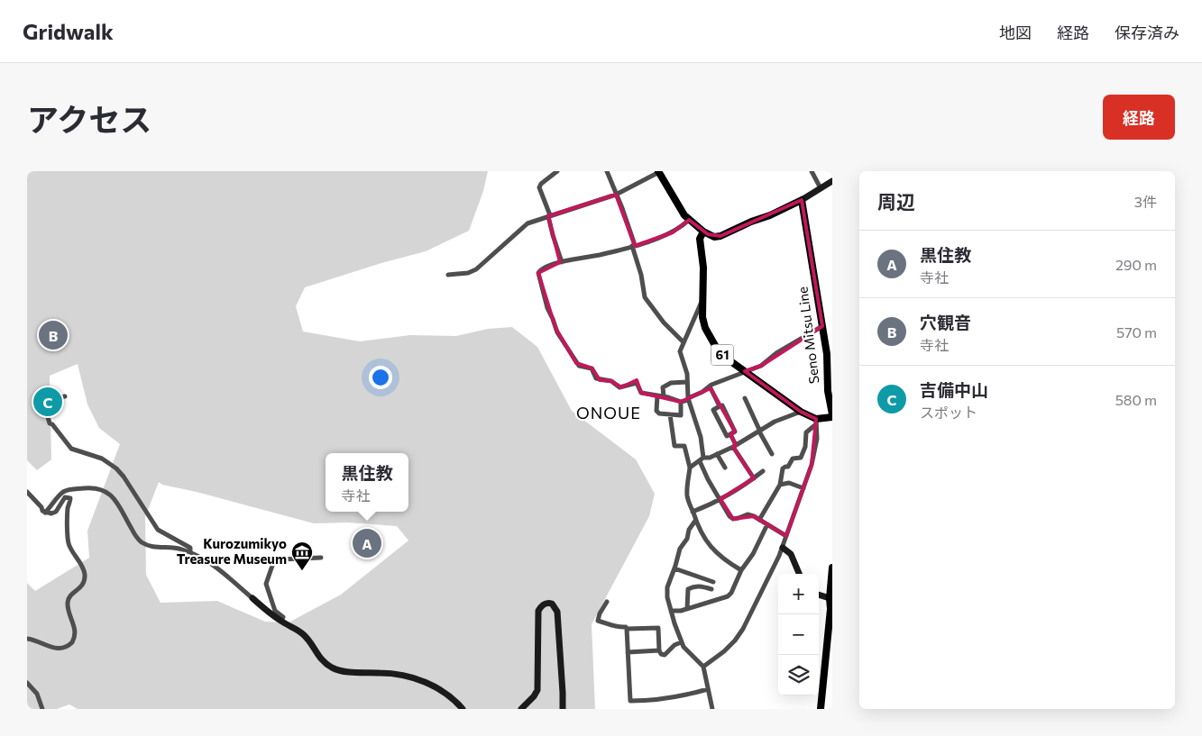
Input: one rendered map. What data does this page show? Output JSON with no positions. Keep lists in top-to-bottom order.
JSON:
{
  "streets": {
    "main road": ["Seno Mitsu Line", "61"]
  },
  "crossings": [
    ["Seno Mitsu Line", "61"]
  ],
  "districts": ["ONOUE"],
  "places": {
    "museum": ["Kurozumikyo Treasure Museum"]
  },
  "page": {
    "header": "Gridwalk",
    "nav": ["地図", "経路", "保存済み"],
    "title": "アクセス",
    "buttons": "経路",
    "heading": ["周辺", "3件"],
    "list": [
      {
        "mark": "A",
        "name": "黒住教",
        "note": "寺社",
        "value": "290 m"
      },
      {
        "mark": "B",
        "name": "穴観音",
        "note": "寺社",
        "value": "570 m"
      },
      {
        "mark": "C",
        "name": "吉備中山",
        "note": "スポット",
        "value": "580 m"
      }
    ],
    "pins": ["B", "C", "A"],
    "popup": ["黒住教", "寺社"],
    "map_buttons": ["+", "−"]
  }
}
